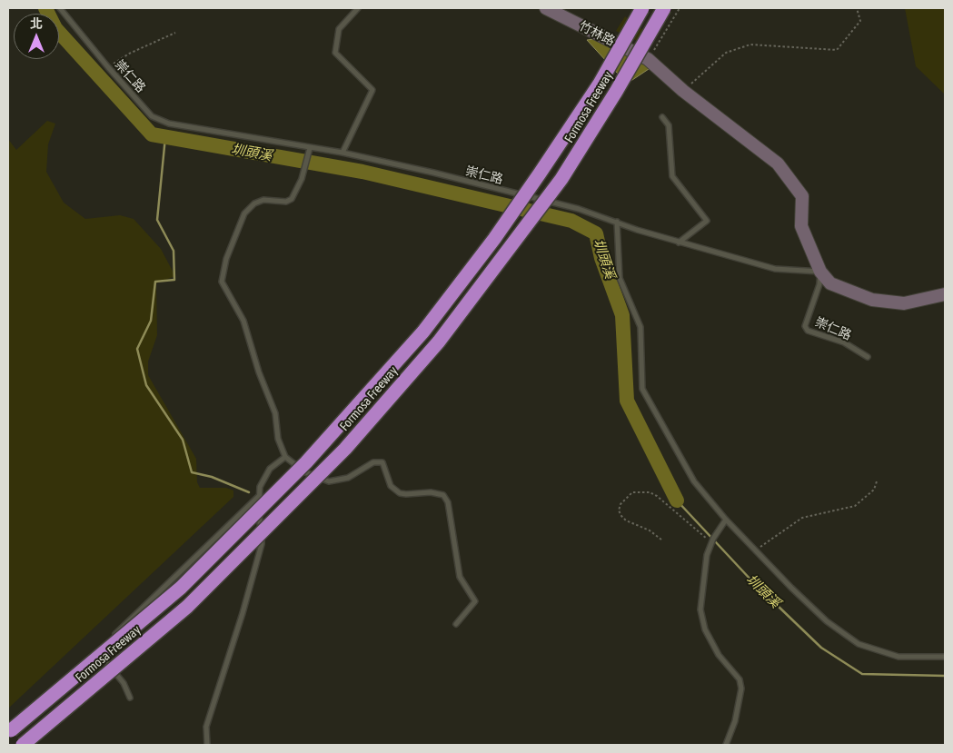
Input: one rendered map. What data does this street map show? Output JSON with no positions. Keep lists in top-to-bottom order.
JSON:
{
  "streets": {
    "highway": ["Formosa Freeway"],
    "street": ["竹林路"],
    "lane": ["崇仁路"]
  },
  "crossings": [
    ["竹林路", "崇仁路"]
  ],
  "water": ["圳頭溪"],
  "north": "top"
}
